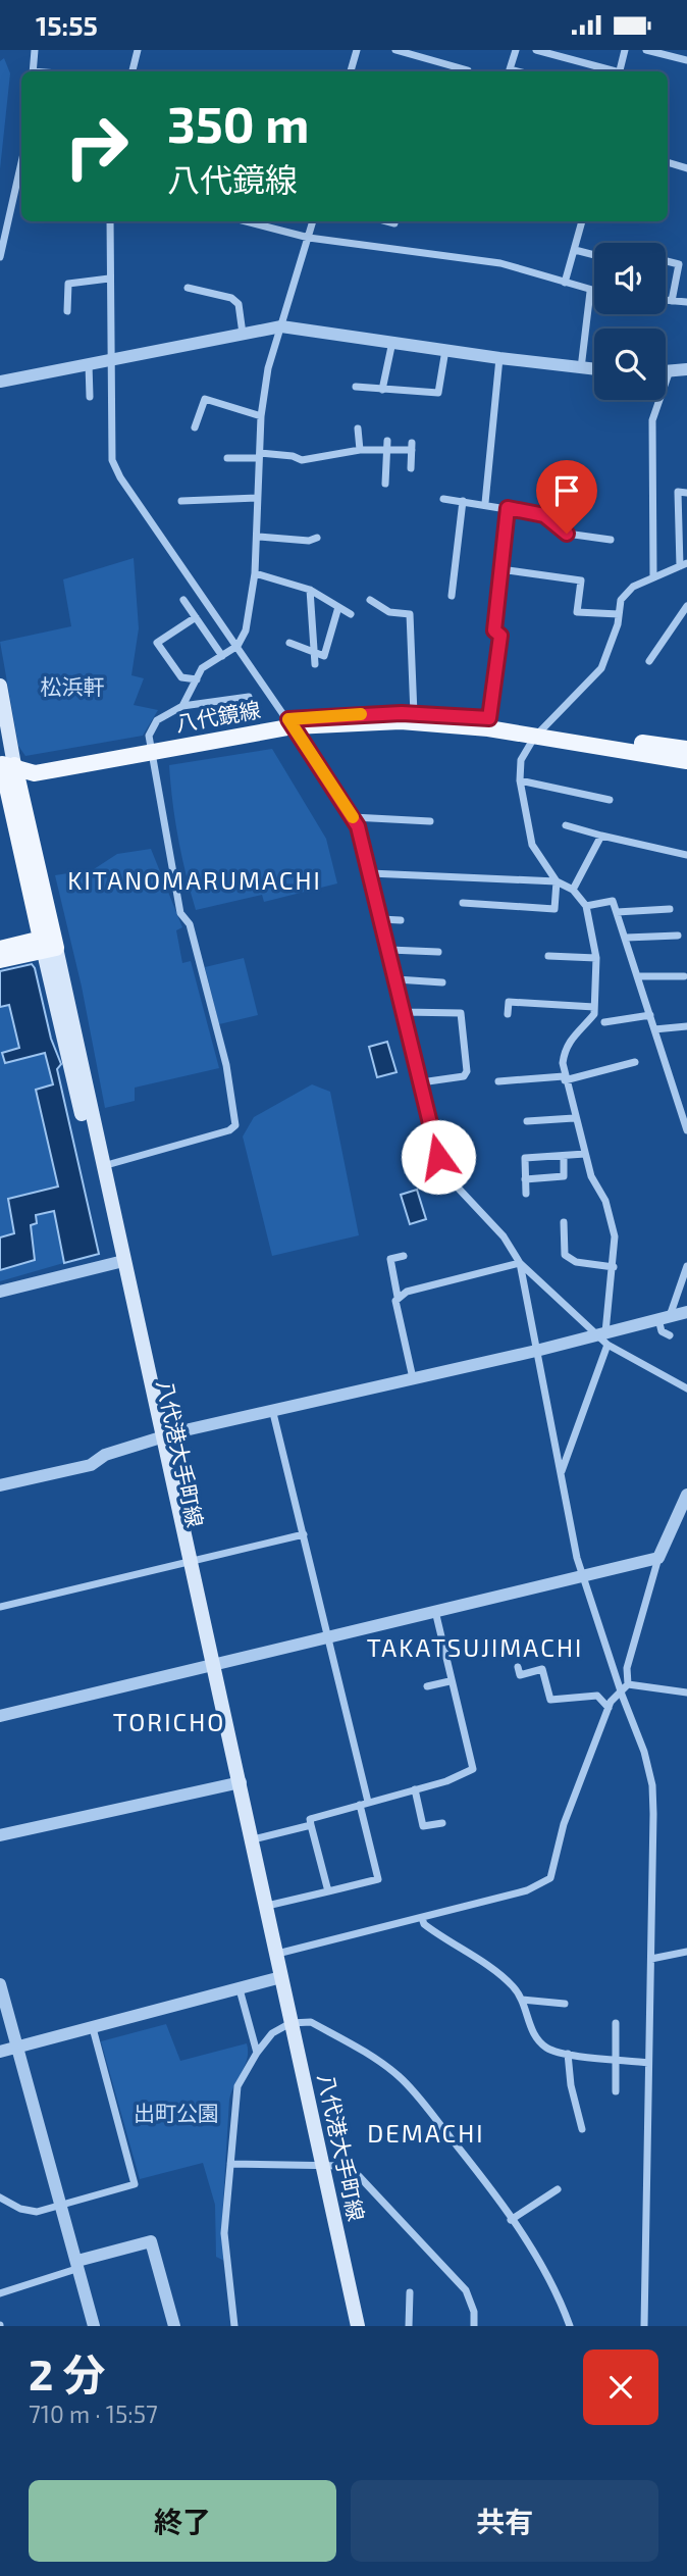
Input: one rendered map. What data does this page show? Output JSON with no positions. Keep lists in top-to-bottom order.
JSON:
{
  "streets": {
    "main road": ["八代鏡線", "八代港大手町線"]
  },
  "districts": [
    "KITANOMARUMACHI",
    "TAKATSUJIMACHI",
    "TORICHO",
    "DEMACHI"
  ],
  "parks": ["松浜軒", "出町公園"],
  "page": {
    "status": "15:55",
    "turn": ["350 m", "八代鏡線"],
    "heading": ["2 分", "710 m · 15:57"],
    "buttons": ["終了", "共有"]
  }
}
